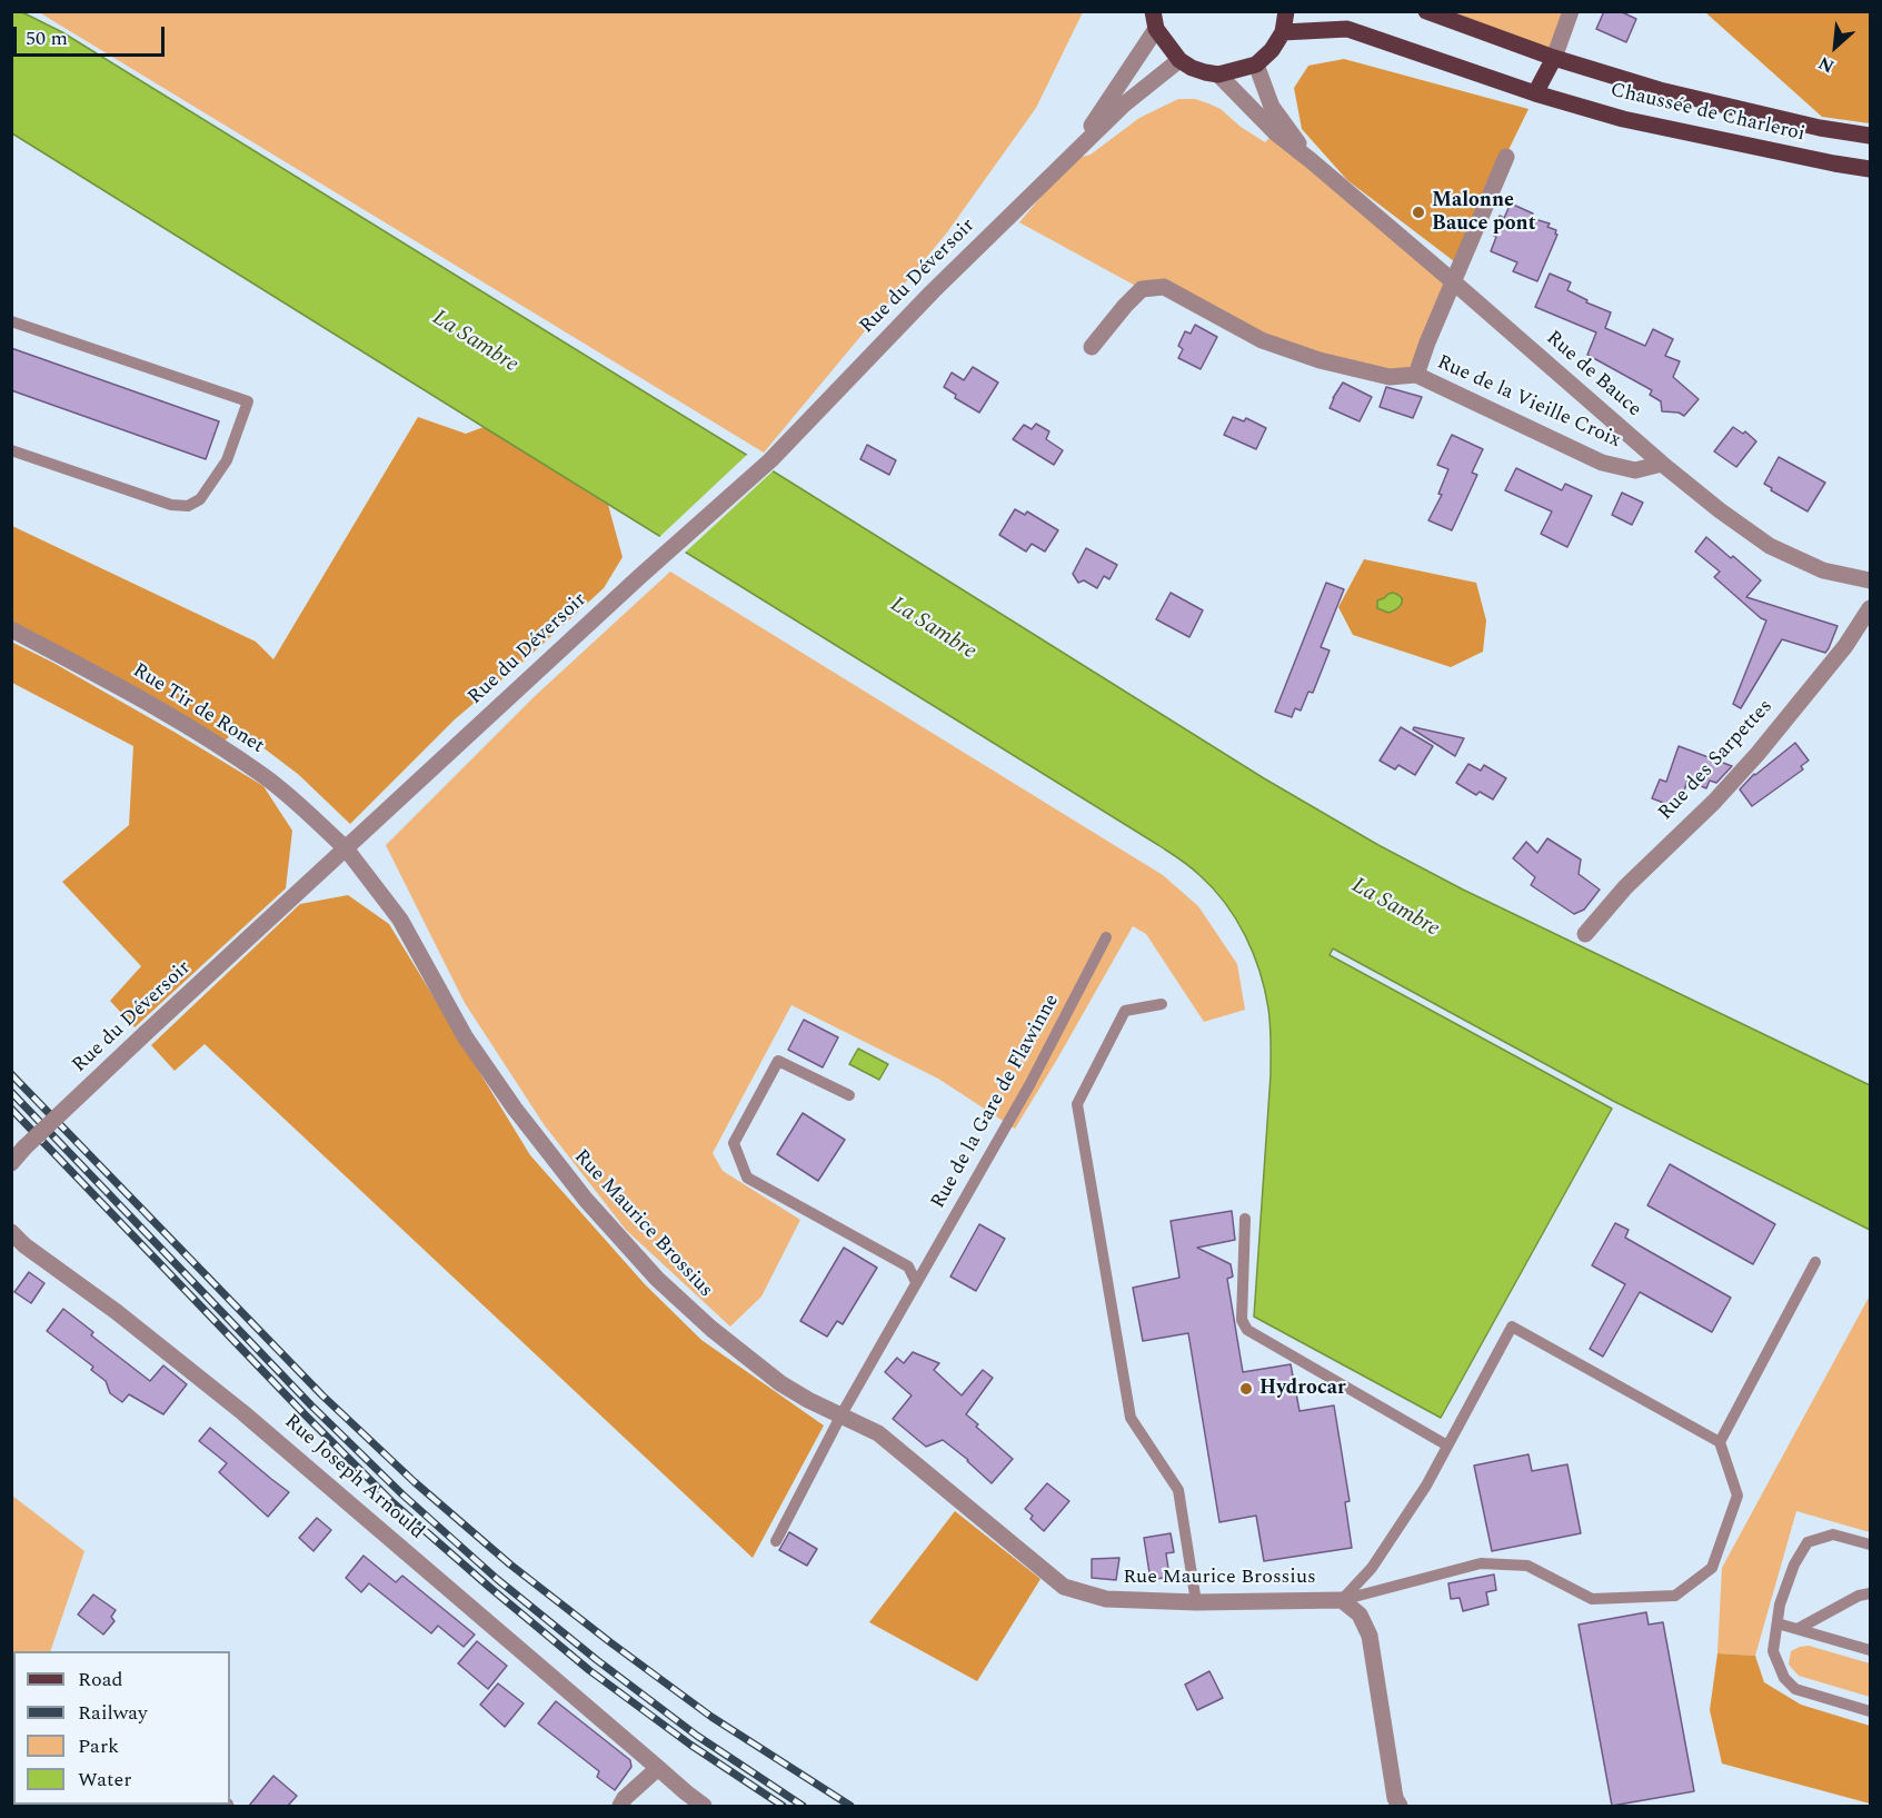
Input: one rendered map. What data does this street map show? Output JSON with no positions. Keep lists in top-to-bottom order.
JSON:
{
  "streets": {
    "main road": ["Chaussée de Charleroi"],
    "street": [
      "Rue du Déversoir",
      "Rue de Bauce",
      "Rue de la Vieille Croix",
      "Rue Tir de Ronet",
      "Rue des Sarpettes",
      "Rue Maurice Brossius",
      "Rue Joseph Arnould"
    ],
    "lane": ["Rue de la Gare de Flawinne"]
  },
  "crossings": [
    ["Rue du Déversoir", "Rue Tir de Ronet"],
    ["Rue du Déversoir", "Rue Maurice Brossius"],
    ["Rue de Bauce", "Rue de la Vieille Croix"],
    ["Rue Tir de Ronet", "Rue Maurice Brossius"],
    ["Rue de la Gare de Flawinne", "Rue Maurice Brossius"]
  ],
  "water": ["La Sambre"],
  "places": ["Malonne Bauce pont", "Hydrocar"],
  "legend": [
    "Road",
    "Railway",
    "Park",
    "Water"
  ],
  "scale_bar": "50 m",
  "north": "bottom left"
}
